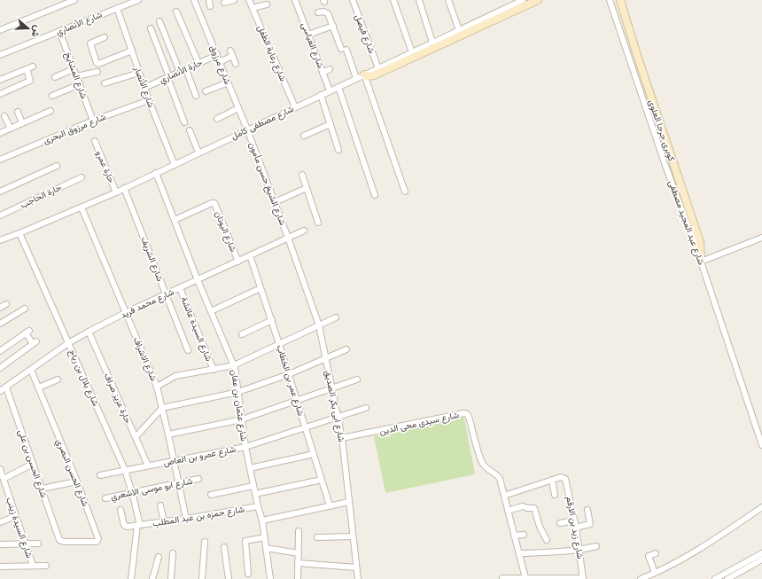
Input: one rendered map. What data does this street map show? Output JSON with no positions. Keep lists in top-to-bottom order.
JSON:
{
  "streets": {
    "street": [
      "شارع الأنصاري",
      "شارع فيصل",
      "شارع العباسى",
      "شارع رعاية الطفل",
      "شارع مرزوق",
      "حارة الأنصاري",
      "شارع المشايخ",
      "شارع الأنصار",
      "شارع مصطفى كامل",
      "شارع مرزوق البحرى",
      "كوبرى جرجا العلوى",
      "حارة عمرو",
      "شارع الشيخ حسن مأمون",
      "حارة الحاجب",
      "شارع عبد المجيد مصطفى",
      "شارع اليونان",
      "شارع الشريف",
      "شارع محمد فريد",
      "شارع السيدة عائشة",
      "شارع الاشراف",
      "شارع بلال بن رباح",
      "شارع عمر بن الخطاب",
      "حارة عزيز صراف",
      "شارع عثمان بن عفان",
      "شارع ابى بكر الصديق",
      "شارع سيدى محى الدين",
      "شارع عمرو بن العاص",
      "شارع الحسن بن على",
      "شارع الحسن البصري",
      "شارع ابو موسى الاشعري",
      "شارع حمزه بن عبد المطلب",
      "شارع السيدة زينب",
      "شارع زيد بن الارقم"
    ]
  },
  "crossings": [
    ["شارع الأنصاري", "شارع المشايخ"],
    ["شارع الأنصاري", "شارع الأنصار"],
    ["شارع فيصل", "شارع مصطفى كامل"],
    ["شارع العباسى", "شارع مصطفى كامل"],
    ["شارع رعاية الطفل", "شارع مصطفى كامل"],
    ["شارع مرزوق", "حارة الأنصاري"],
    ["شارع مرزوق", "شارع مصطفى كامل"],
    ["شارع مرزوق", "شارع الشيخ حسن مأمون"],
    ["حارة الأنصاري", "شارع الأنصار"],
    ["شارع المشايخ", "شارع مرزوق البحرى"],
    ["شارع الأنصار", "شارع مصطفى كامل"],
    ["شارع الأنصار", "شارع مرزوق البحرى"],
    ["شارع مصطفى كامل", "حارة عمرو"],
    ["شارع مصطفى كامل", "شارع الشيخ حسن مأمون"],
    ["شارع مصطفى كامل", "شارع الشريف"],
    ["شارع مصطفى كامل", "شارع الاشراف"],
    ["شارع مصطفى كامل", "شارع بلال بن رباح"],
    ["شارع مصطفى كامل", "شارع عثمان بن عفان"],
    ["كوبرى جرجا العلوى", "شارع عبد المجيد مصطفى"],
    ["شارع الشيخ حسن مأمون", "شارع محمد فريد"],
    ["شارع الشيخ حسن مأمون", "شارع ابى بكر الصديق"],
    ["شارع اليونان", "شارع محمد فريد"],
    ["شارع اليونان", "شارع عثمان بن عفان"],
    ["شارع الشريف", "شارع محمد فريد"],
    ["شارع محمد فريد", "شارع السيدة عائشة"],
    ["شارع محمد فريد", "شارع الاشراف"],
    ["شارع محمد فريد", "شارع بلال بن رباح"],
    ["شارع محمد فريد", "شارع عمر بن الخطاب"],
    ["شارع محمد فريد", "حارة عزيز صراف"],
    ["شارع محمد فريد", "شارع عثمان بن عفان"],
    ["شارع محمد فريد", "شارع ابى بكر الصديق"],
    ["شارع محمد فريد", "شارع الحسن بن على"],
    ["شارع محمد فريد", "شارع الحسن البصري"],
    ["شارع الاشراف", "شارع عمرو بن العاص"],
    ["شارع الاشراف", "شارع ابو موسى الاشعري"],
    ["شارع الاشراف", "شارع حمزه بن عبد المطلب"],
    ["شارع بلال بن رباح", "شارع عمرو بن العاص"],
    ["شارع بلال بن رباح", "شارع ابو موسى الاشعري"],
    ["شارع بلال بن رباح", "شارع حمزه بن عبد المطلب"],
    ["شارع عمر بن الخطاب", "شارع عمرو بن العاص"],
    ["حارة عزيز صراف", "شارع عمرو بن العاص"],
    ["شارع عثمان بن عفان", "شارع عمرو بن العاص"],
    ["شارع عثمان بن عفان", "شارع حمزه بن عبد المطلب"],
    ["شارع ابى بكر الصديق", "شارع سيدى محى الدين"],
    ["شارع ابى بكر الصديق", "شارع عمرو بن العاص"],
    ["شارع الحسن بن على", "شارع الحسن البصري"]
  ],
  "north": "right"
}
